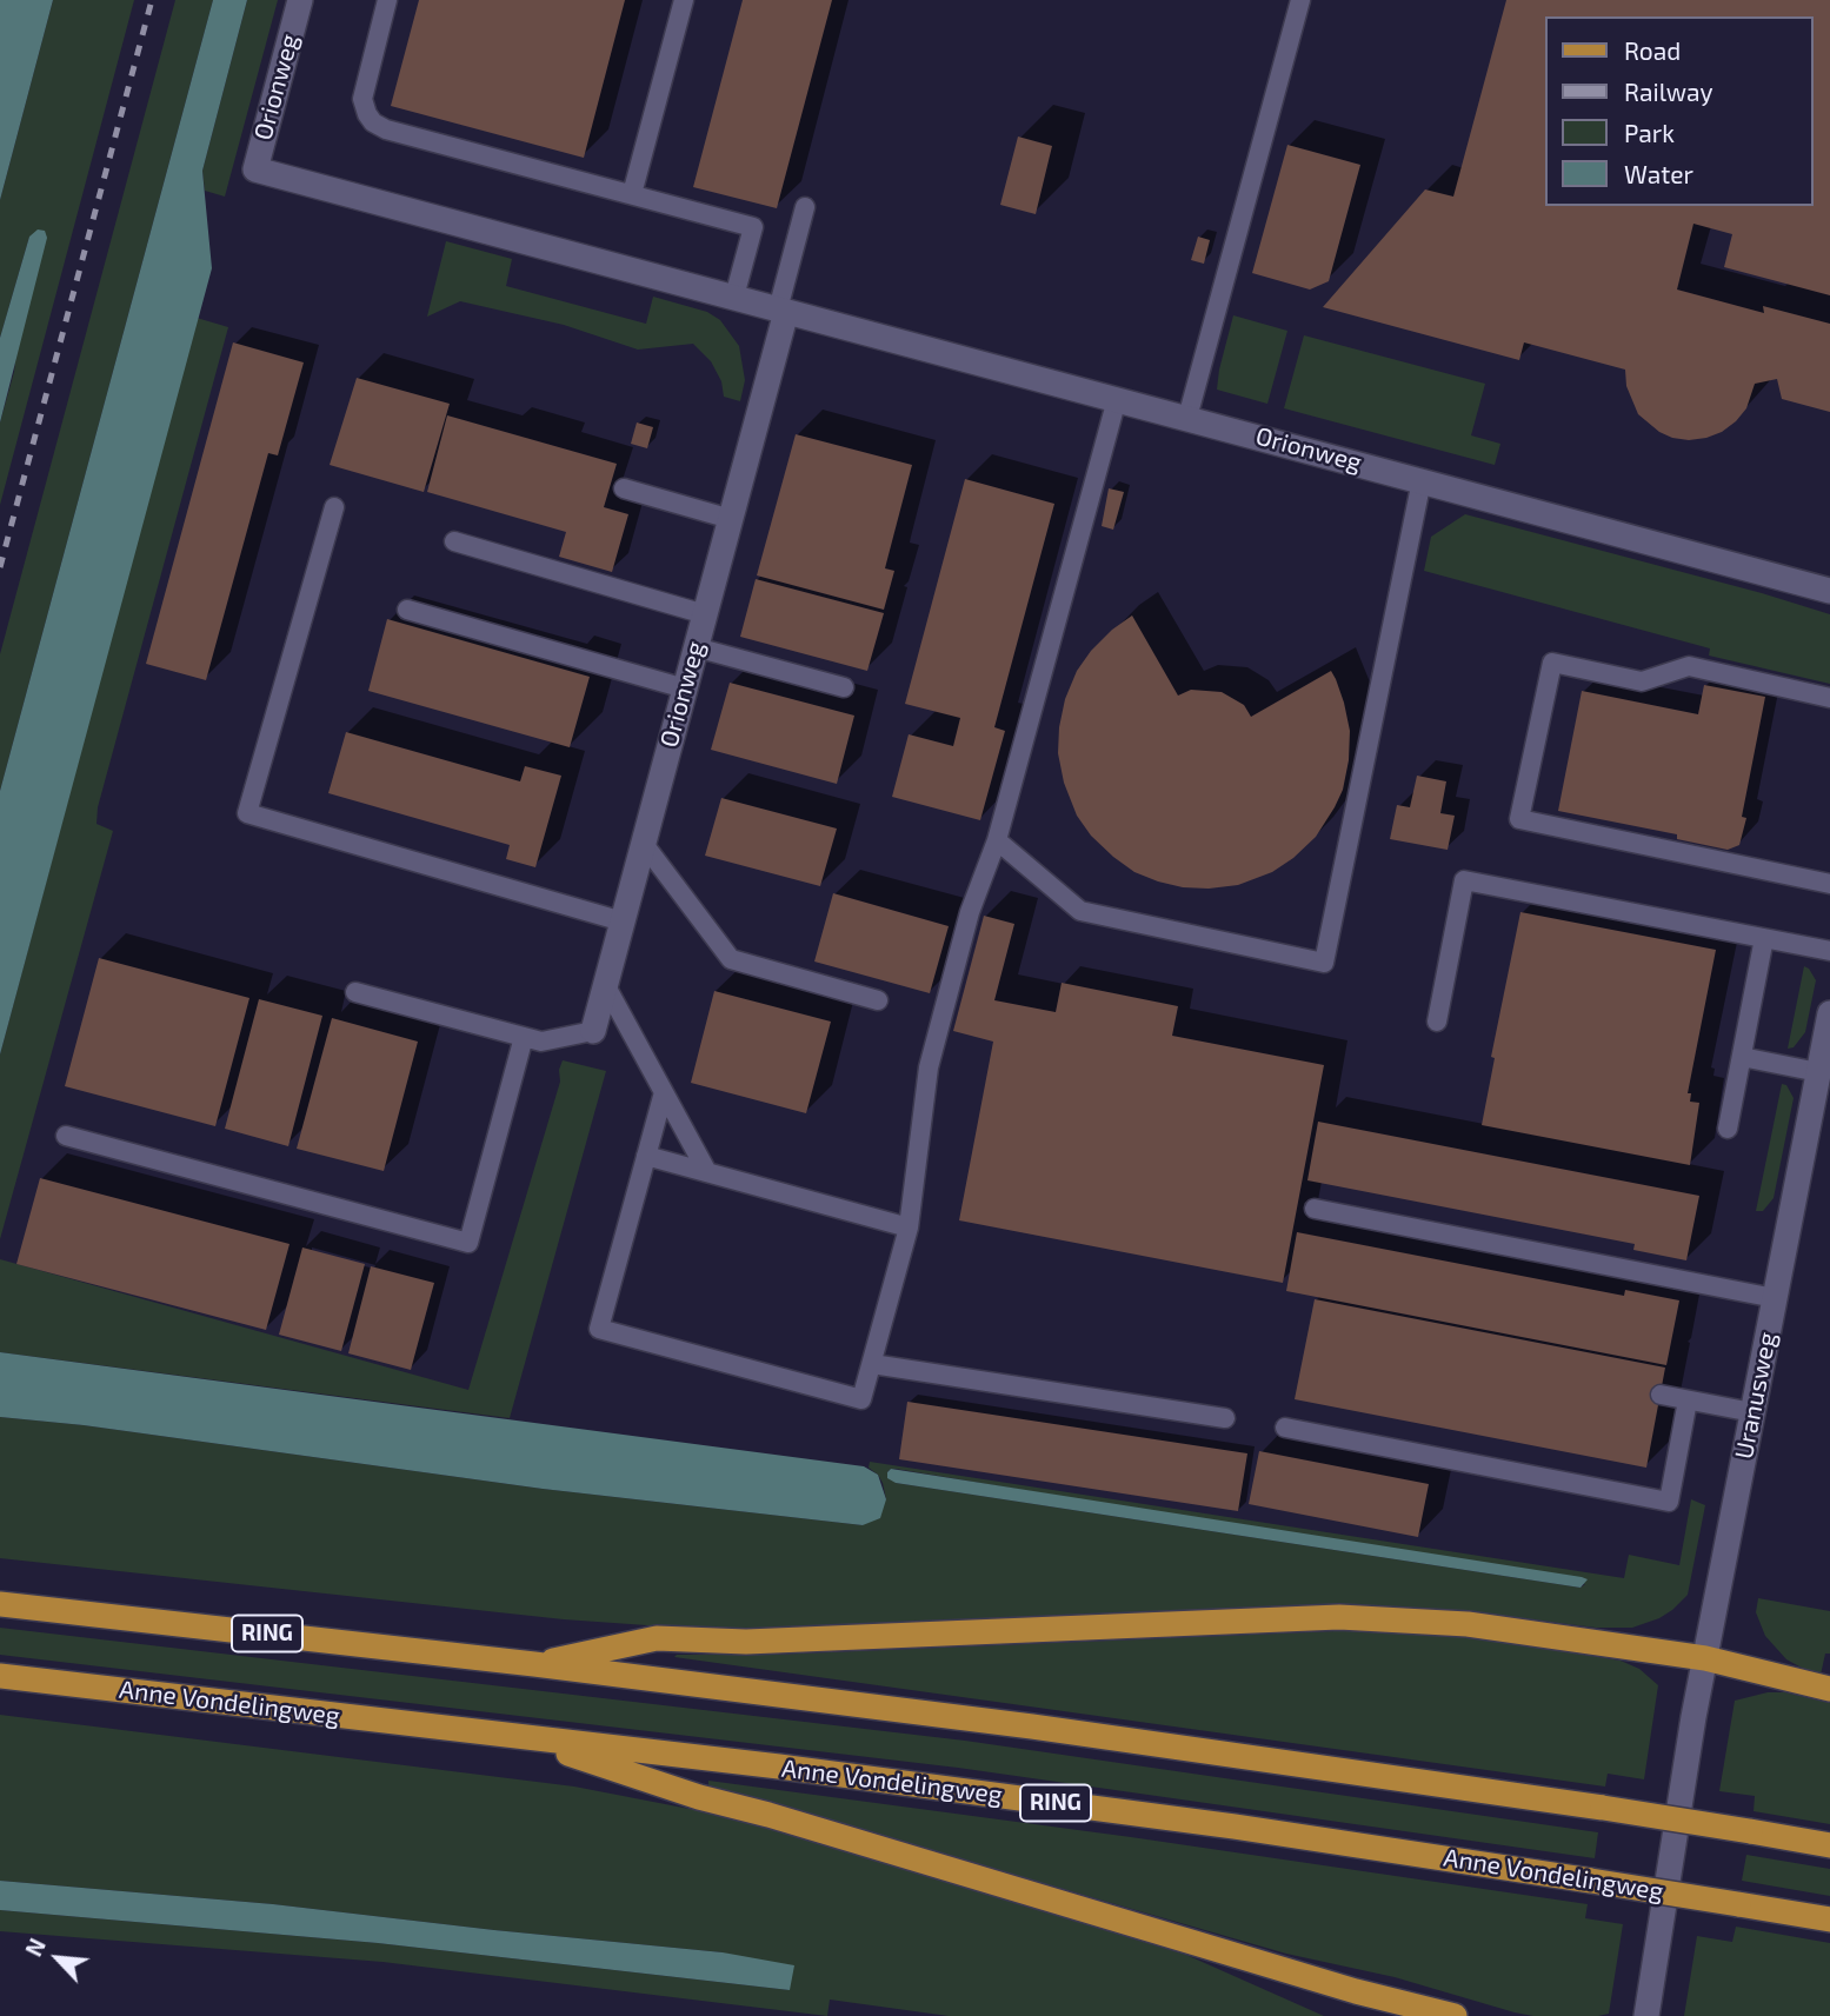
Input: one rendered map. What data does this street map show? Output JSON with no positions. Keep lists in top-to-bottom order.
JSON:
{
  "streets": {
    "main road": ["RING", "Anne Vondelingweg"],
    "street": ["Orionweg", "Uranusweg"]
  },
  "legend": [
    "Road",
    "Railway",
    "Park",
    "Water"
  ],
  "north": "top left"
}
